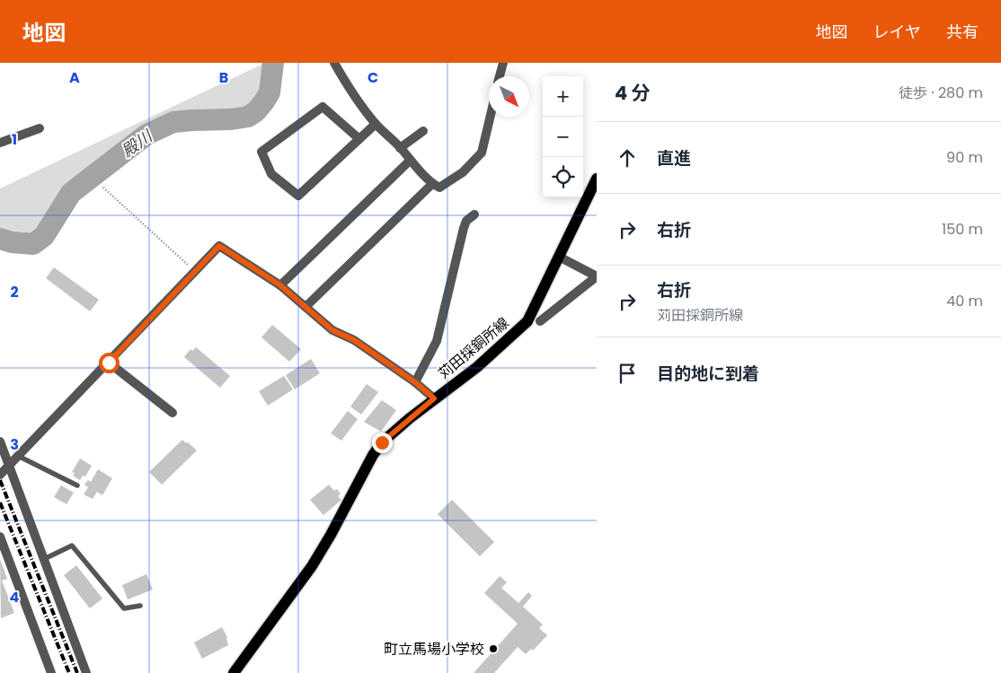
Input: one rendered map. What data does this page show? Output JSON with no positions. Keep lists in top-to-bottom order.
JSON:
{
  "streets": {
    "main road": ["苅田採銅所線"]
  },
  "water": ["殿川"],
  "places": ["町立馬場小学校"],
  "north": "bottom right",
  "page": {
    "header": "地図",
    "nav": ["地図", "レイヤ", "共有"],
    "heading": ["4 分", "徒歩 · 280 m"],
    "map_buttons": ["+", "−"],
    "list": [
      ["直進", "90 m"],
      ["右折", "150 m"],
      ["右折", "苅田採銅所線", "40 m"],
      "目的地に到着"
    ]
  },
  "grid": {
    "columns": ["A", "B", "C"],
    "rows": [
      "1",
      "2",
      "3",
      "4"
    ]
  }
}
